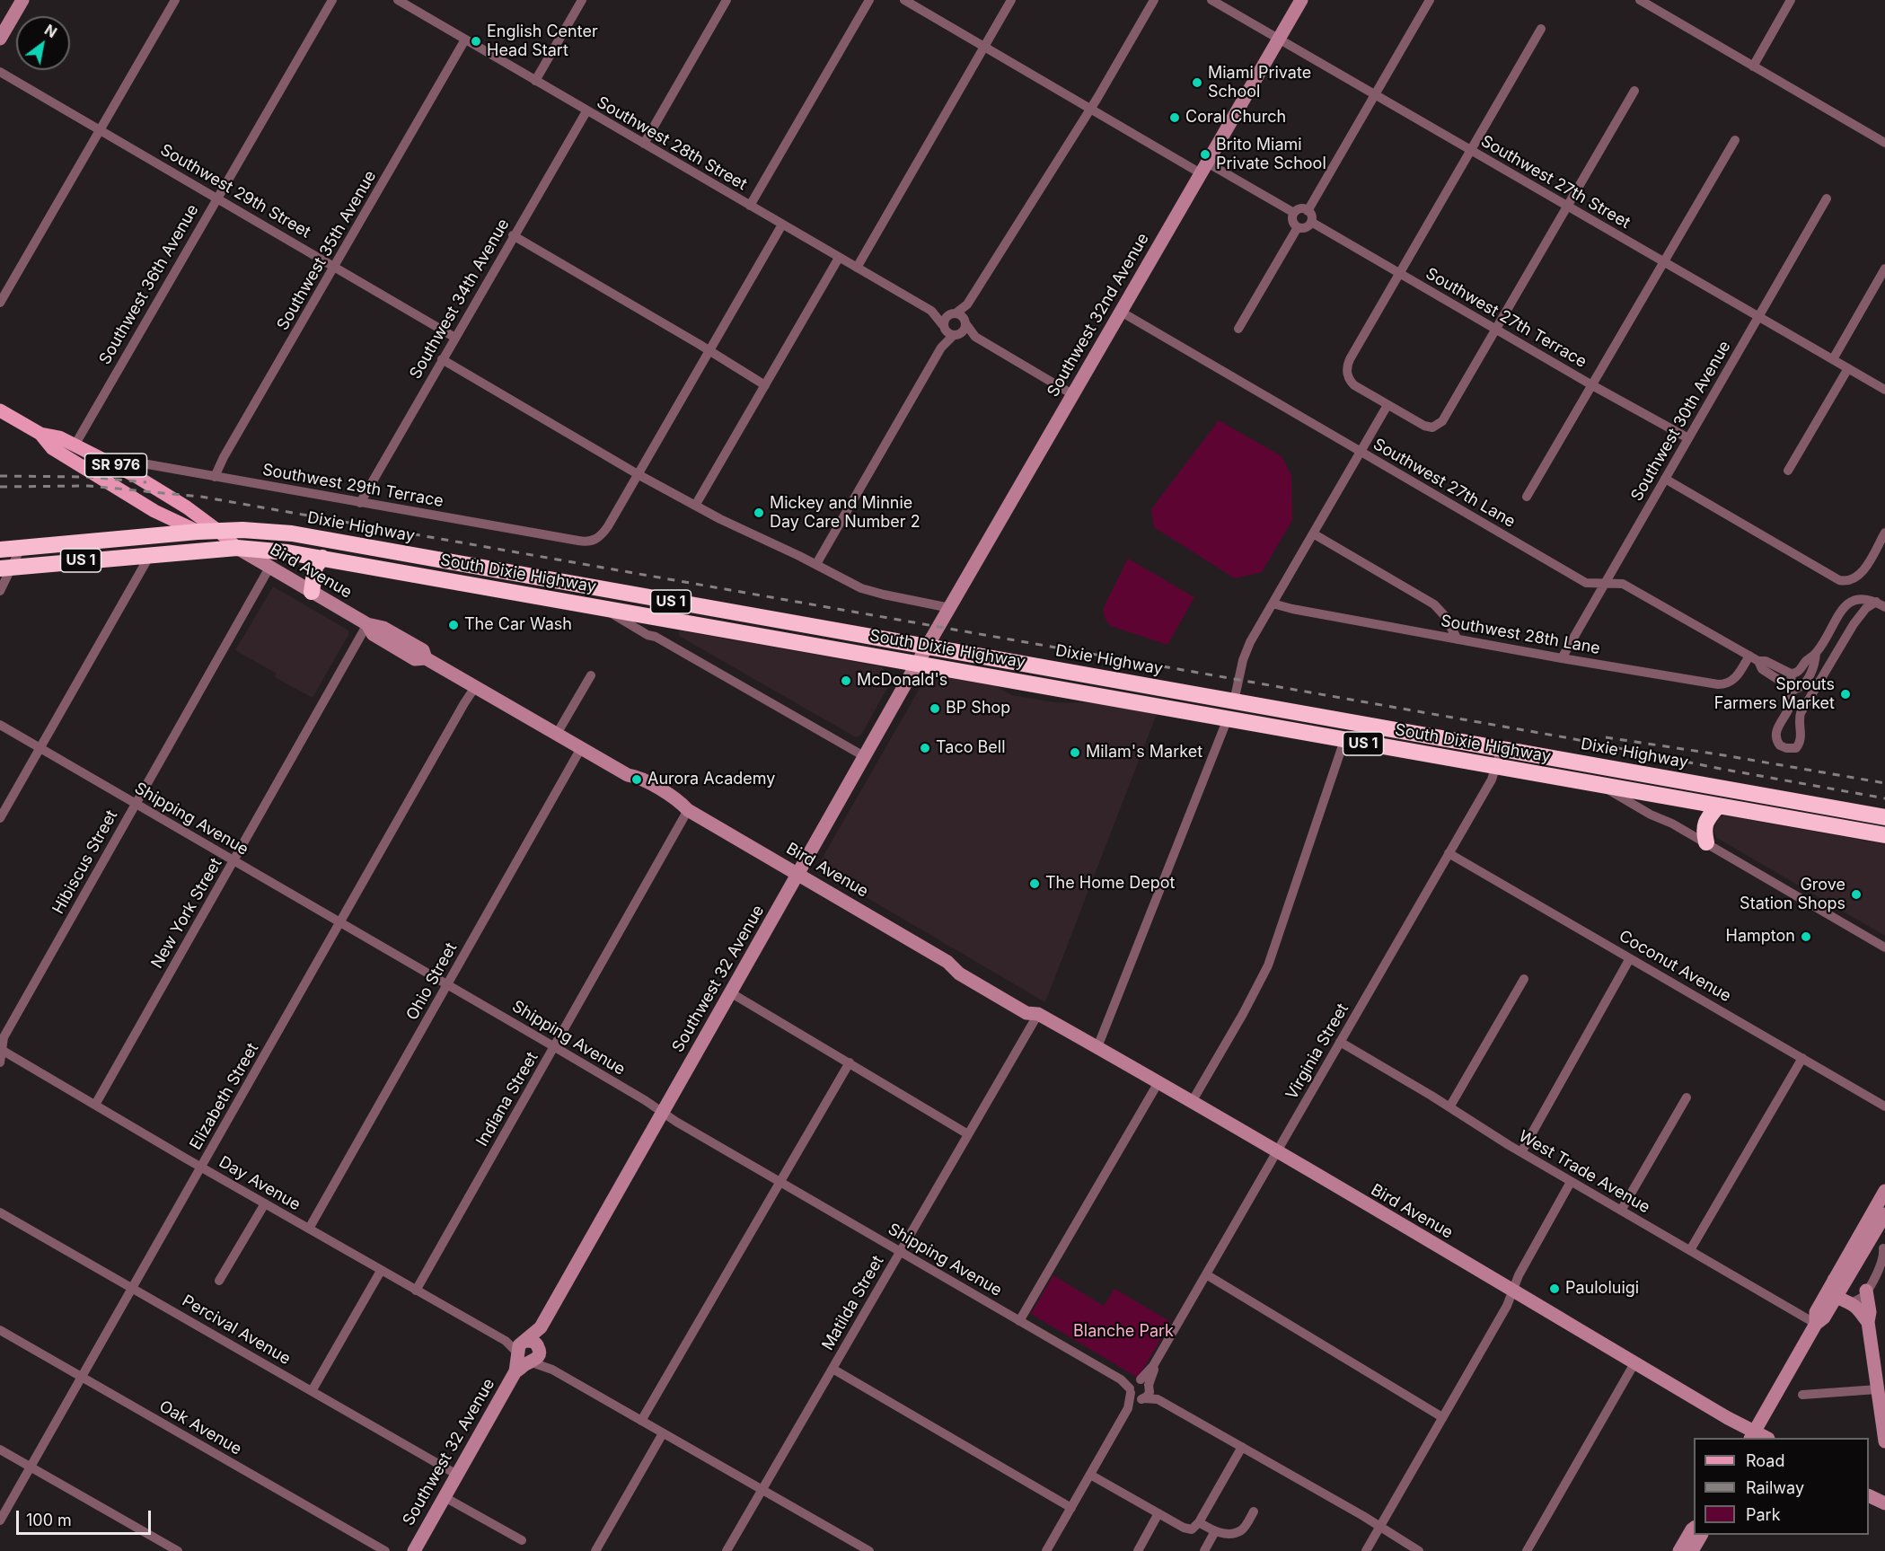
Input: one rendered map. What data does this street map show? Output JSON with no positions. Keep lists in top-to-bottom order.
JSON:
{
  "streets": {
    "highway": ["Dixie Highway", "US 1", "South Dixie Highway"],
    "main road": ["SR 976"],
    "street": [
      "Southwest 28th Street",
      "Southwest 27th Street",
      "Southwest 29th Street",
      "Southwest 35th Avenue",
      "Southwest 36th Avenue",
      "Southwest 34th Avenue",
      "Southwest 32nd Avenue",
      "Southwest 27th Terrace",
      "Southwest 30th Avenue",
      "Southwest 27th Lane",
      "Southwest 29th Terrace",
      "Bird Avenue",
      "Southwest 28th Lane",
      "Shipping Avenue",
      "Hibiscus Street",
      "New York Street",
      "Coconut Avenue",
      "Southwest 32 Avenue",
      "Ohio Street",
      "Virginia Street",
      "Elizabeth Street",
      "Indiana Street",
      "West Trade Avenue",
      "Day Avenue",
      "Matilda Street",
      "Percival Avenue",
      "Oak Avenue"
    ]
  },
  "crossings": [
    ["Southwest 28th Street", "Southwest 35th Avenue"],
    ["Southwest 28th Street", "Southwest 34th Avenue"],
    ["Southwest 27th Street", "Southwest 32nd Avenue"],
    ["Southwest 27th Street", "Southwest 30th Avenue"],
    ["Southwest 29th Street", "Southwest 35th Avenue"],
    ["Southwest 29th Street", "Southwest 36th Avenue"],
    ["Southwest 29th Street", "Southwest 34th Avenue"],
    ["Southwest 35th Avenue", "Southwest 29th Terrace"],
    ["Southwest 36th Avenue", "SR 976"],
    ["Southwest 34th Avenue", "Southwest 29th Terrace"],
    ["Southwest 32nd Avenue", "Southwest 27th Lane"],
    ["Southwest 32nd Avenue", "Dixie Highway"],
    ["Southwest 32nd Avenue", "Southwest 32 Avenue"],
    ["Southwest 27th Terrace", "Southwest 30th Avenue"],
    ["Southwest 30th Avenue", "Southwest 27th Lane"],
    ["Southwest 30th Avenue", "Southwest 28th Lane"],
    ["SR 976", "Southwest 29th Terrace"],
    ["SR 976", "Dixie Highway"],
    ["SR 976", "US 1"],
    ["SR 976", "Bird Avenue"],
    ["SR 976", "South Dixie Highway"],
    ["Southwest 27th Lane", "Southwest 28th Lane"],
    ["Dixie Highway", "US 1"],
    ["Dixie Highway", "Southwest 32 Avenue"],
    ["Dixie Highway", "Virginia Street"],
    ["Bird Avenue", "South Dixie Highway"],
    ["Bird Avenue", "Hibiscus Street"],
    ["Bird Avenue", "New York Street"],
    ["Bird Avenue", "Southwest 32 Avenue"],
    ["Bird Avenue", "Ohio Street"],
    ["Bird Avenue", "Virginia Street"],
    ["Bird Avenue", "Elizabeth Street"],
    ["Bird Avenue", "Indiana Street"],
    ["Bird Avenue", "Matilda Street"],
    ["South Dixie Highway", "Southwest 32 Avenue"],
    ["South Dixie Highway", "Virginia Street"],
    ["Shipping Avenue", "Hibiscus Street"],
    ["Shipping Avenue", "New York Street"],
    ["Shipping Avenue", "Southwest 32 Avenue"],
    ["Shipping Avenue", "Ohio Street"],
    ["Shipping Avenue", "Virginia Street"],
    ["Shipping Avenue", "Elizabeth Street"],
    ["Shipping Avenue", "Indiana Street"],
    ["Shipping Avenue", "Matilda Street"],
    ["Hibiscus Street", "Day Avenue"],
    ["New York Street", "Day Avenue"],
    ["Coconut Avenue", "Virginia Street"],
    ["Southwest 32 Avenue", "Day Avenue"],
    ["Southwest 32 Avenue", "Percival Avenue"],
    ["Ohio Street", "Day Avenue"],
    ["Virginia Street", "West Trade Avenue"],
    ["Elizabeth Street", "Day Avenue"],
    ["Elizabeth Street", "Percival Avenue"],
    ["Elizabeth Street", "Oak Avenue"],
    ["Indiana Street", "Day Avenue"],
    ["Day Avenue", "Matilda Street"]
  ],
  "parks": ["Blanche Park"],
  "places": [
    "English Center Head Start",
    "Miami Private School",
    "Coral Church",
    "Brito Miami Private School",
    "Mickey and Minnie Day Care Number 2",
    "The Car Wash",
    "McDonald's",
    "Sprouts Farmers Market",
    "BP Shop",
    "Taco Bell",
    "Milam's Market",
    "Aurora Academy",
    "The Home Depot",
    "Grove Station Shops",
    "Hampton",
    "Pauloluigi"
  ],
  "legend": ["Road", "Railway", "Park"],
  "scale_bar": "100 m",
  "north": "top right"
}
